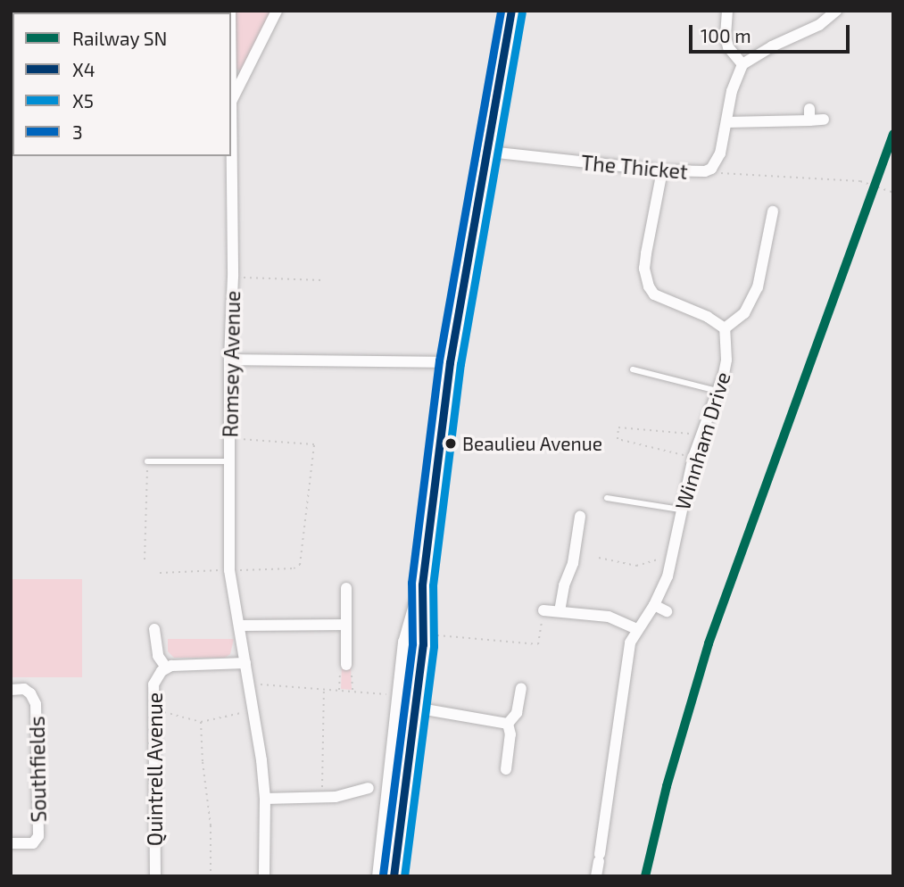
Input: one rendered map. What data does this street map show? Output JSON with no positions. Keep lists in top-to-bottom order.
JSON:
{
  "streets": {
    "street": [
      "The Thicket",
      "Romsey Avenue",
      "Winnham Drive",
      "Southfields",
      "Quintrell Avenue"
    ]
  },
  "crossings": [
    ["Romsey Avenue", "Quintrell Avenue"]
  ],
  "places": ["Beaulieu Avenue"],
  "lines": [
    "transit line X4",
    "transit line 3",
    "transit line X5",
    "rail line SN"
  ],
  "legend": [
    "Railway SN",
    "X4",
    "X5",
    "3"
  ],
  "scale_bar": "100 m"
}
